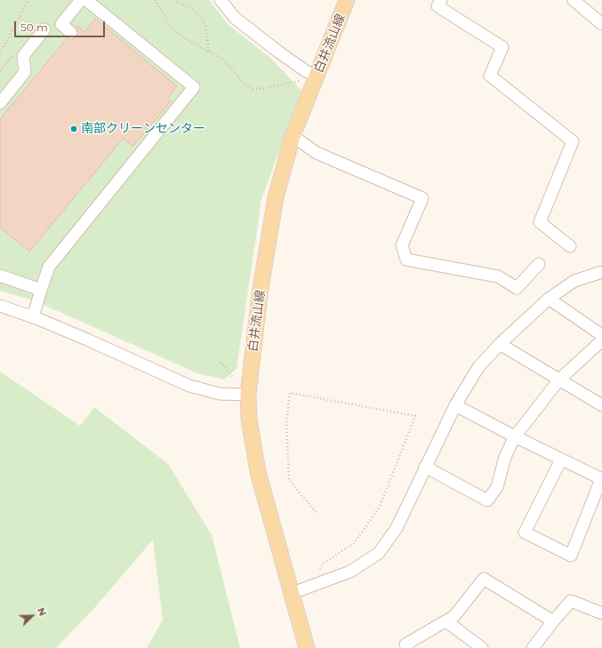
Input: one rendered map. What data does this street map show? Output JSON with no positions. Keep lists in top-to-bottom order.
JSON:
{
  "streets": {
    "main road": ["白井流山線"]
  },
  "places": ["南部クリーンセンター"],
  "scale_bar": "50 m",
  "north": "top right"
}
